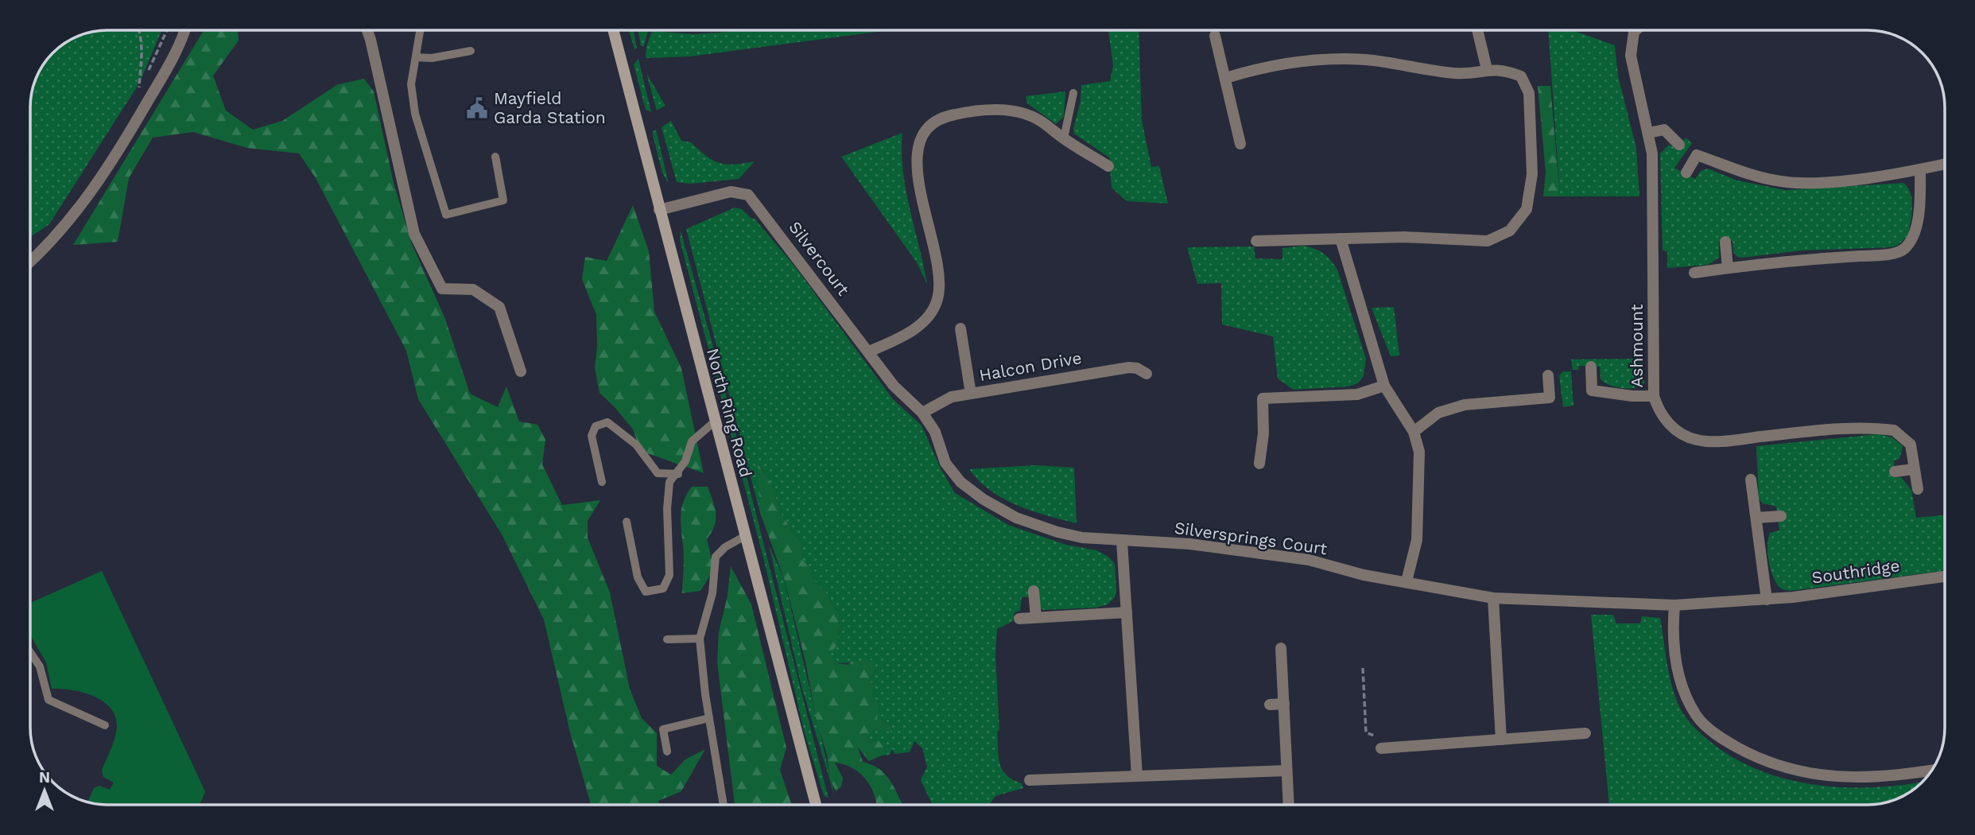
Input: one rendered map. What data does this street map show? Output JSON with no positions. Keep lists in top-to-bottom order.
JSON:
{
  "streets": {
    "main road": ["North Ring Road"],
    "street": [
      "Silvercourt",
      "Ashmount",
      "Halcon Drive",
      "Silversprings Court",
      "Southridge"
    ]
  },
  "crossings": [
    ["Silvercourt", "Halcon Drive"],
    ["Silvercourt", "North Ring Road"],
    ["Silvercourt", "Silversprings Court"],
    ["Halcon Drive", "Silversprings Court"],
    ["Silversprings Court", "Southridge"]
  ],
  "places": {
    "public building": ["Mayfield Garda Station"]
  },
  "north": "top"
}
